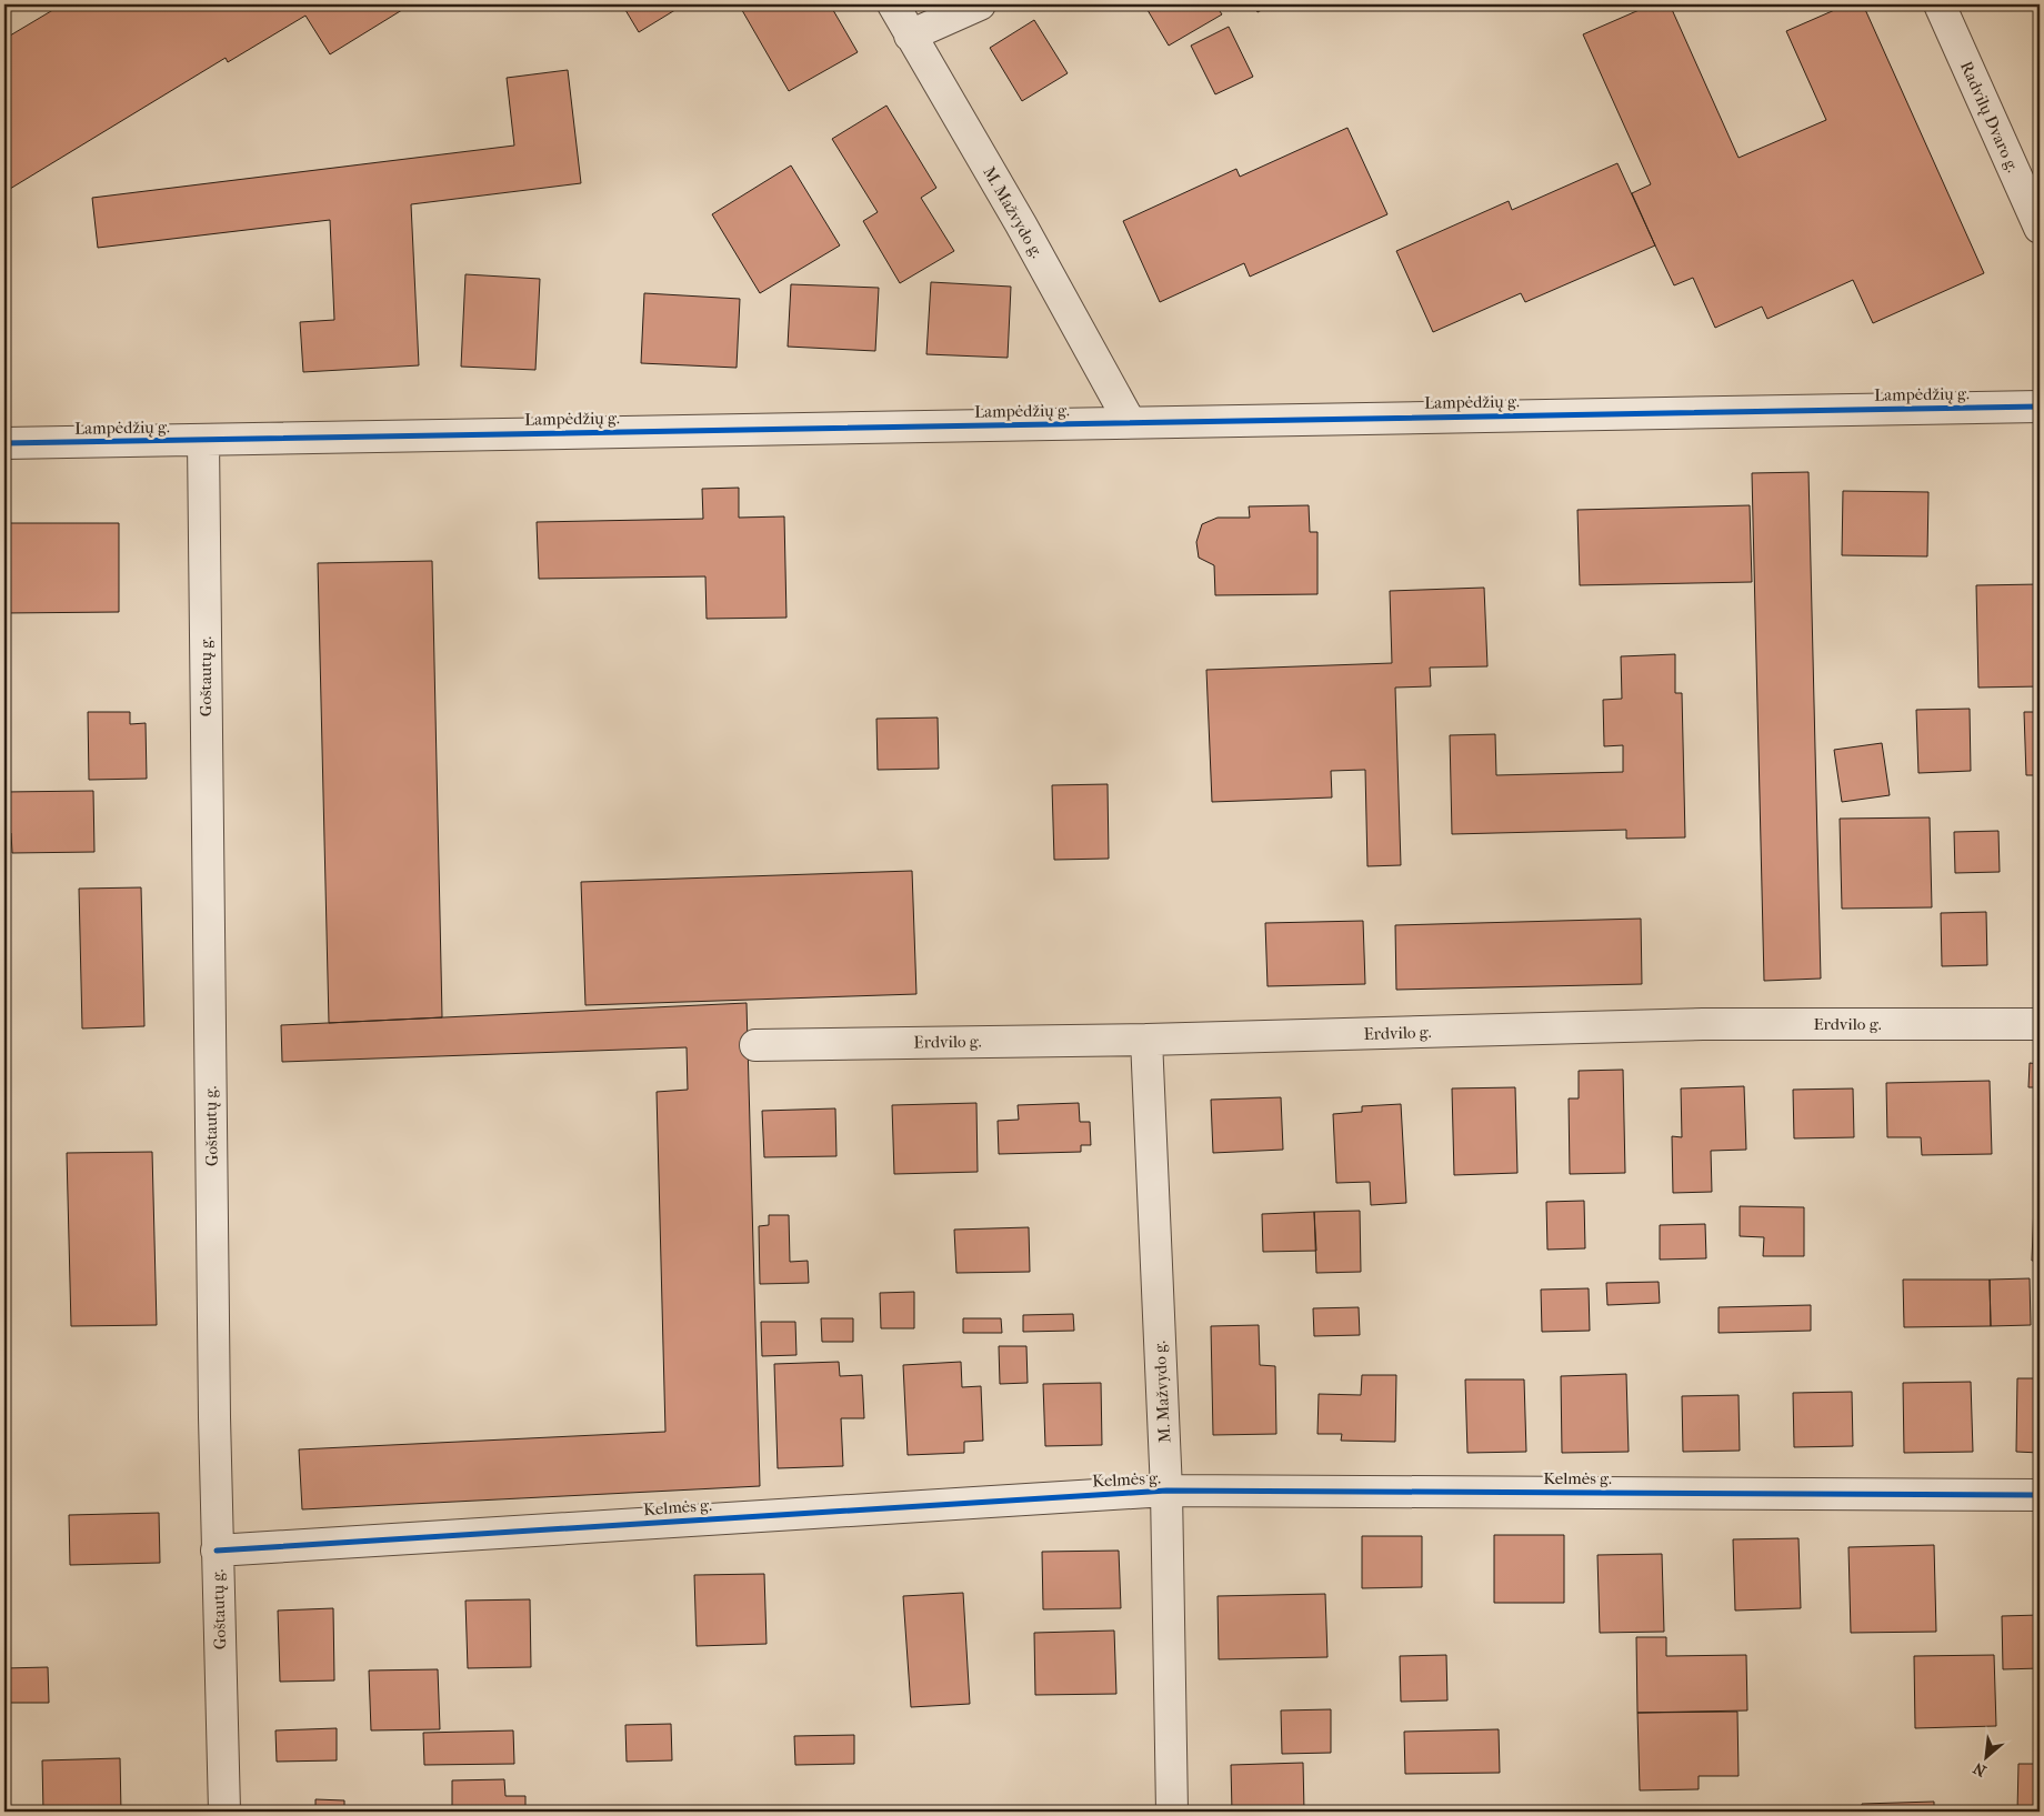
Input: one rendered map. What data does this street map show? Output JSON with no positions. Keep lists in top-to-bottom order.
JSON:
{
  "streets": {
    "street": [
      "Radvilų Dvaro g.",
      "M. Mažvydo g.",
      "Lampėdžių g.",
      "Goštautų g.",
      "Erdvilo g.",
      "Kelmės g."
    ]
  },
  "crossings": [
    ["M. Mažvydo g.", "Lampėdžių g."],
    ["M. Mažvydo g.", "Erdvilo g."],
    ["M. Mažvydo g.", "Kelmės g."],
    ["Lampėdžių g.", "Goštautų g."],
    ["Goštautų g.", "Kelmės g."]
  ],
  "north": "bottom left"
}
